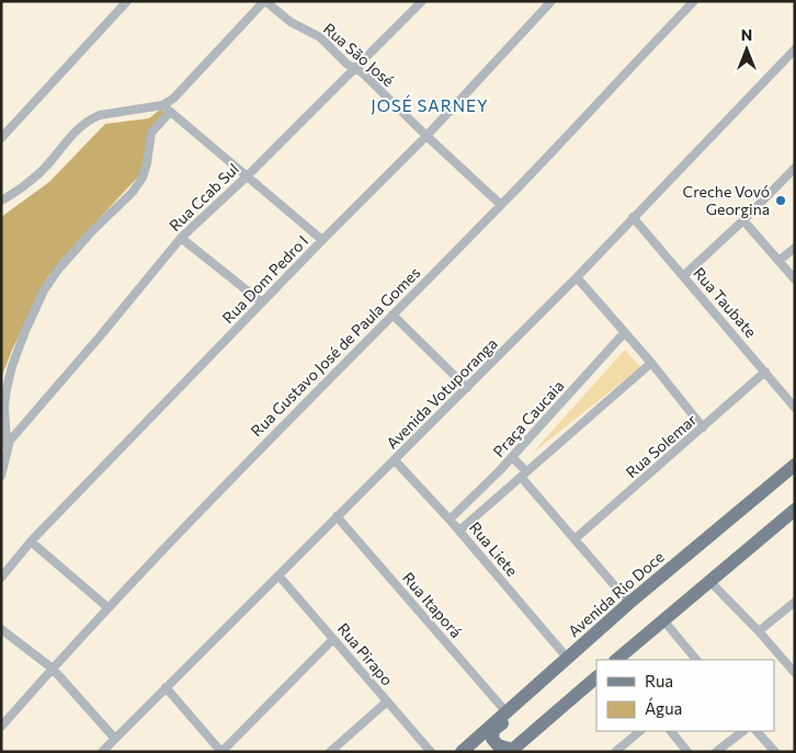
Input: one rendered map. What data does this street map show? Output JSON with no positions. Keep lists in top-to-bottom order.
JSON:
{
  "streets": {
    "main road": ["Avenida Rio Doce"],
    "street": [
      "Rua São José",
      "Rua Ccab Sul",
      "Rua Dom Pedro I",
      "Rua Taubate",
      "Rua Gustavo José de Paula Gomes",
      "Avenida Votuporanga",
      "Praça Caucaia",
      "Rua Solemar",
      "Rua Liete",
      "Rua Itaporá",
      "Rua Pirapo"
    ]
  },
  "crossings": [
    ["Rua São José", "Rua Ccab Sul"],
    ["Rua São José", "Rua Dom Pedro I"],
    ["Rua São José", "Rua Gustavo José de Paula Gomes"],
    ["Rua Taubate", "Avenida Votuporanga"],
    ["Rua Taubate", "Rua Solemar"],
    ["Avenida Votuporanga", "Rua Liete"],
    ["Avenida Votuporanga", "Rua Itaporá"],
    ["Avenida Votuporanga", "Rua Pirapo"],
    ["Praça Caucaia", "Rua Liete"],
    ["Rua Liete", "Avenida Rio Doce"],
    ["Avenida Rio Doce", "Rua Itaporá"]
  ],
  "districts": ["JOSÉ SARNEY"],
  "places": ["Creche Vovó Georgina"],
  "legend": ["Rua", "Água"],
  "north": "top"
}
